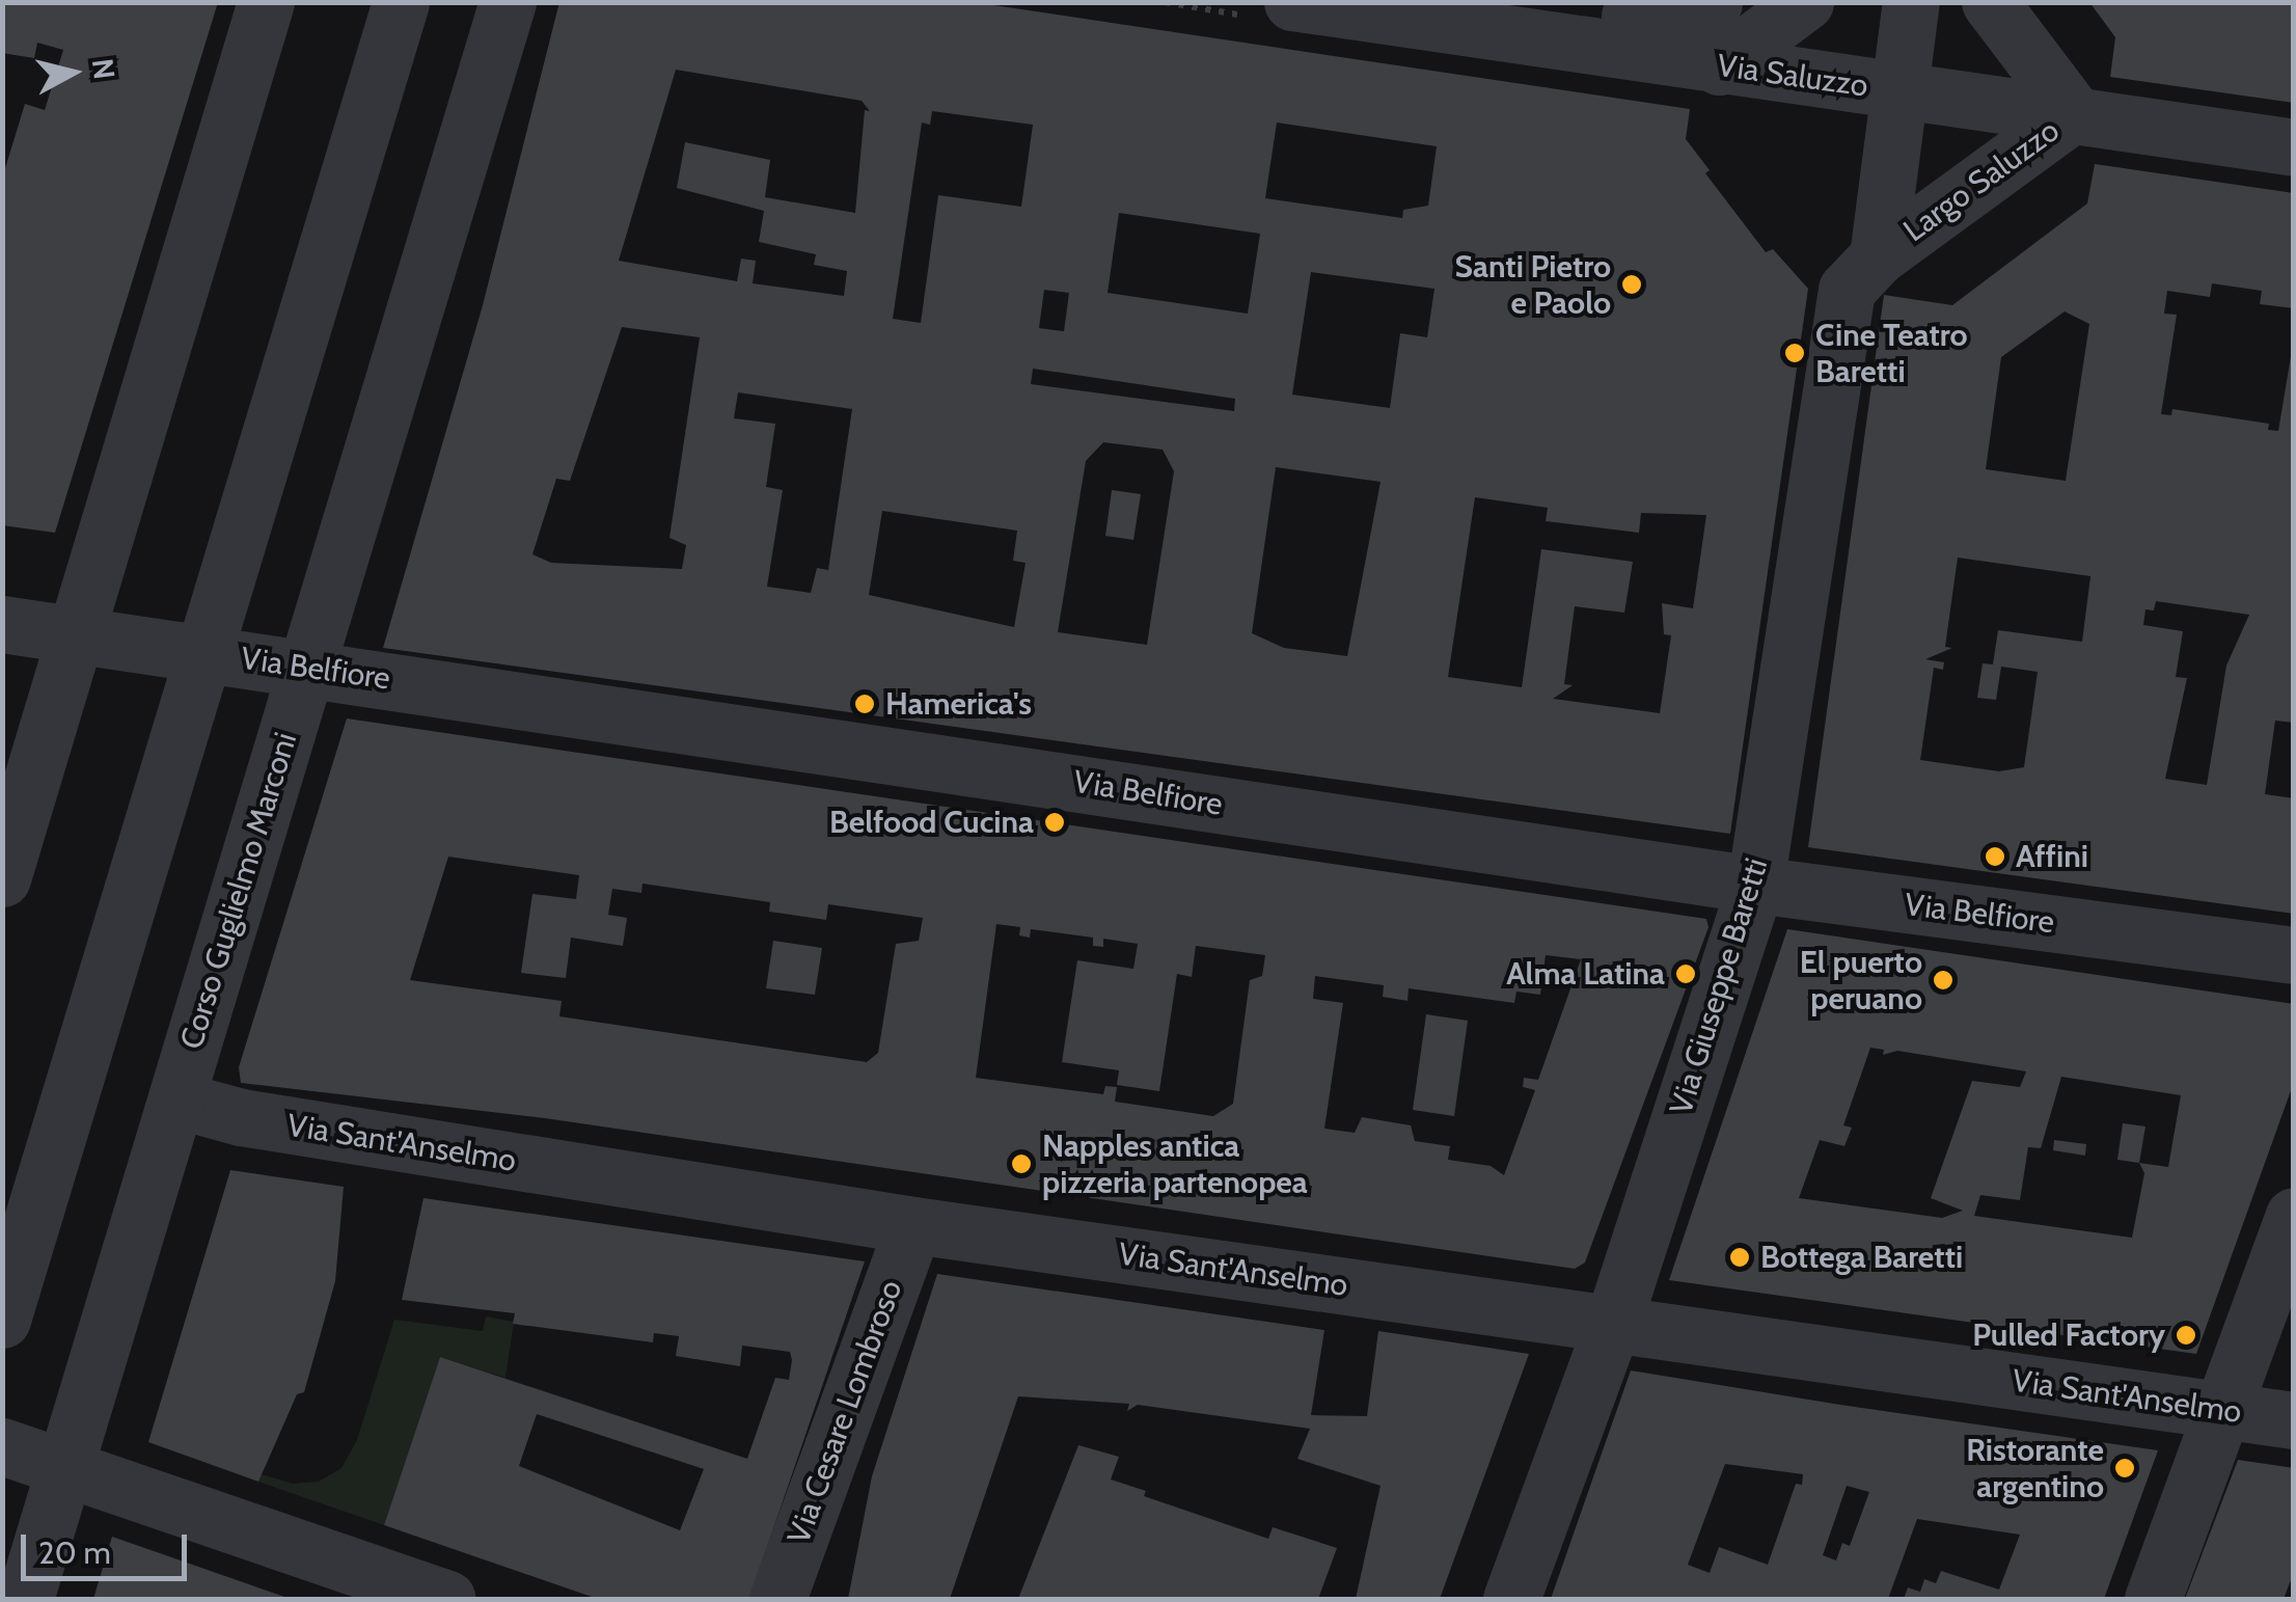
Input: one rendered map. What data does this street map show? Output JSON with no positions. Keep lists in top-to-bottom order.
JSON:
{
  "streets": {
    "street": [
      "Via Saluzzo",
      "Largo Saluzzo",
      "Via Belfiore",
      "Corso Guglielmo Marconi",
      "Via Giuseppe Baretti",
      "Via Sant'Anselmo",
      "Via Cesare Lombroso"
    ]
  },
  "crossings": [
    ["Via Saluzzo", "Largo Saluzzo"],
    ["Largo Saluzzo", "Via Giuseppe Baretti"],
    ["Via Belfiore", "Corso Guglielmo Marconi"],
    ["Via Belfiore", "Via Giuseppe Baretti"],
    ["Corso Guglielmo Marconi", "Via Sant'Anselmo"],
    ["Via Giuseppe Baretti", "Via Sant'Anselmo"],
    ["Via Sant'Anselmo", "Via Cesare Lombroso"]
  ],
  "places": [
    "Santi Pietro e Paolo",
    "Cine Teatro Baretti",
    "Hamerica's",
    "Belfood Cucina",
    "Affini",
    "Alma Latina",
    "El puerto peruano",
    "Napples antica pizzeria partenopea",
    "Bottega Baretti",
    "Pulled Factory",
    "Ristorante argentino"
  ],
  "scale_bar": "20 m",
  "north": "right"
}
